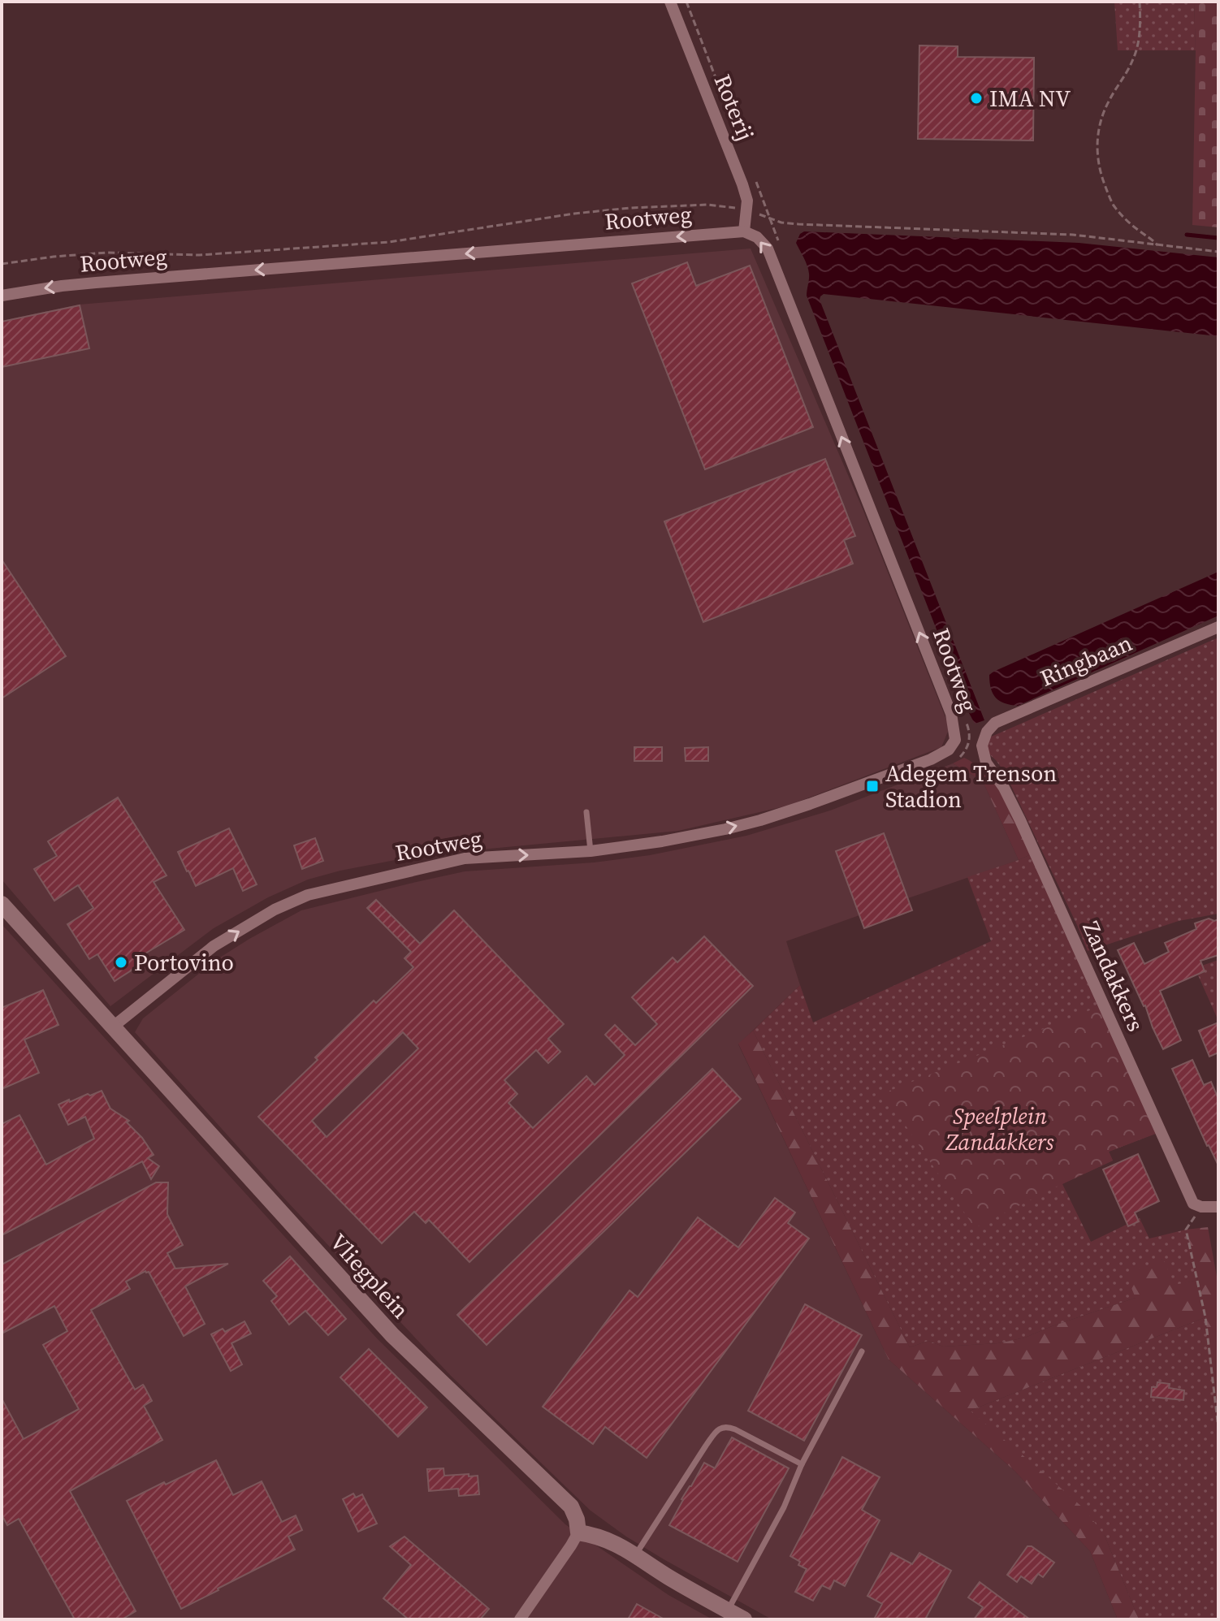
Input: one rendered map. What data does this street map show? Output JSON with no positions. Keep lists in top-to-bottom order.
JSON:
{
  "streets": {
    "street": [
      "Roterij",
      "Rootweg",
      "Ringbaan",
      "Zandakkers",
      "Vliegplein"
    ]
  },
  "crossings": [
    ["Roterij", "Rootweg"],
    ["Rootweg", "Vliegplein"],
    ["Ringbaan", "Zandakkers"]
  ],
  "parks": ["Speelplein Zandakkers"],
  "places": {
    "other": ["IMA NV", "Portovino"],
    "transit": ["Adegem Trenson Stadion"]
  }
}
